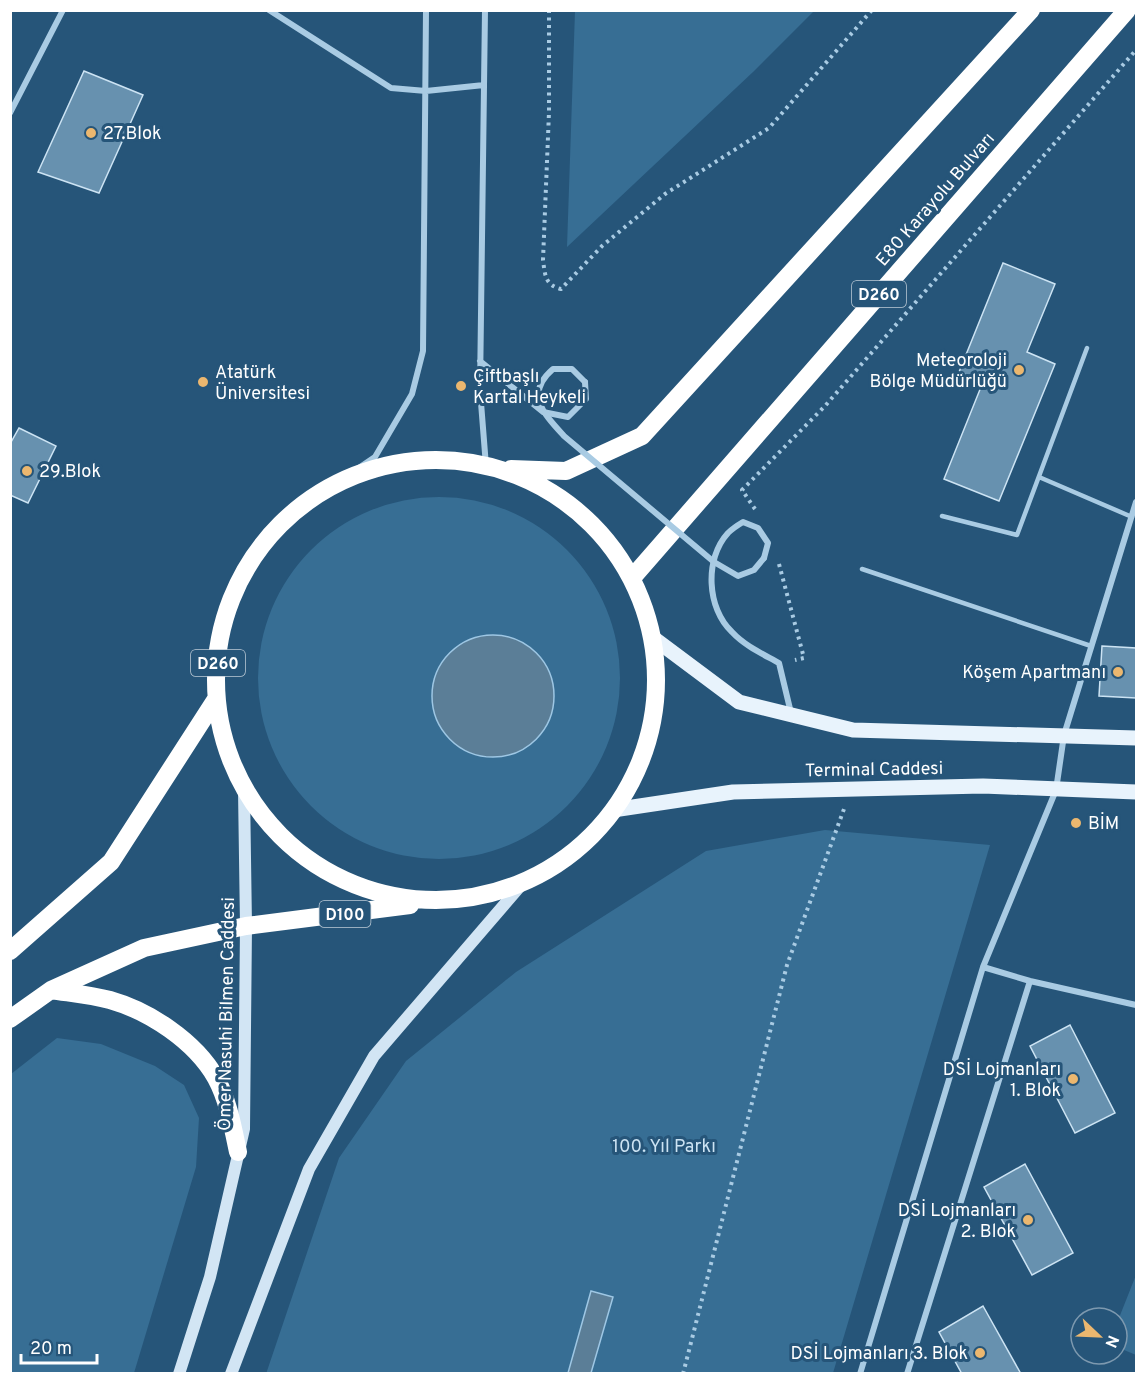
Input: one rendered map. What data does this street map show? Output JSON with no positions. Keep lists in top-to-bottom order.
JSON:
{
  "streets": {
    "highway": ["E80 Karayolu Bulvarı", "D260", "D100"],
    "main road": ["Terminal Caddesi", "Ömer Nasuhi Bilmen Caddesi"]
  },
  "crossings": [
    ["E80 Karayolu Bulvarı", "D260"],
    ["D260", "Terminal Caddesi"],
    ["D260", "D100"],
    ["D260", "Ömer Nasuhi Bilmen Caddesi"],
    ["D100", "Ömer Nasuhi Bilmen Caddesi"]
  ],
  "parks": ["100. Yıl Parkı"],
  "places": [
    "27.Blok",
    "Meteoroloji Bölge Müdürlüğü",
    "Atatürk Üniversitesi",
    "Çiftbaşlı Kartal Heykeli",
    "29.Blok",
    "Köşem Apartmanı",
    "BİM",
    "DSİ Lojmanları 1. Blok",
    "DSİ Lojmanları 2. Blok",
    "DSİ Lojmanları 3. Blok"
  ],
  "scale_bar": "20 m",
  "north": "bottom right"
}
